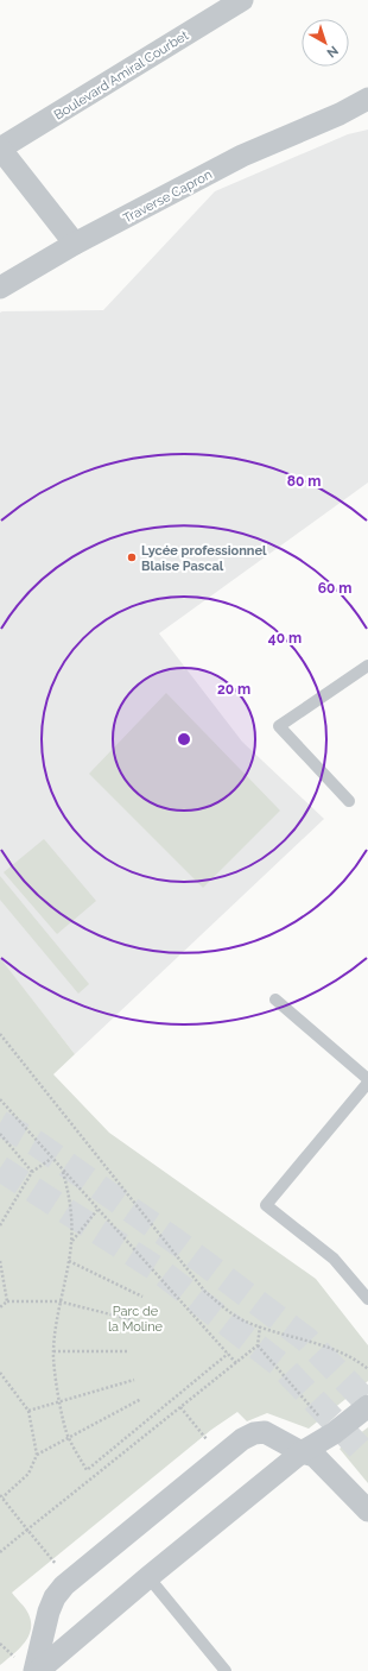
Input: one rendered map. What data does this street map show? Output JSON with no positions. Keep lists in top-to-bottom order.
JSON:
{
  "streets": {
    "street": ["Boulevard Amiral Courbet", "Traverse Capron"]
  },
  "parks": ["Parc de la Moline"],
  "places": ["Lycée professionnel Blaise Pascal"],
  "north": "bottom right",
  "rings": [
    "80 m",
    "60 m",
    "40 m",
    "20 m"
  ]
}
